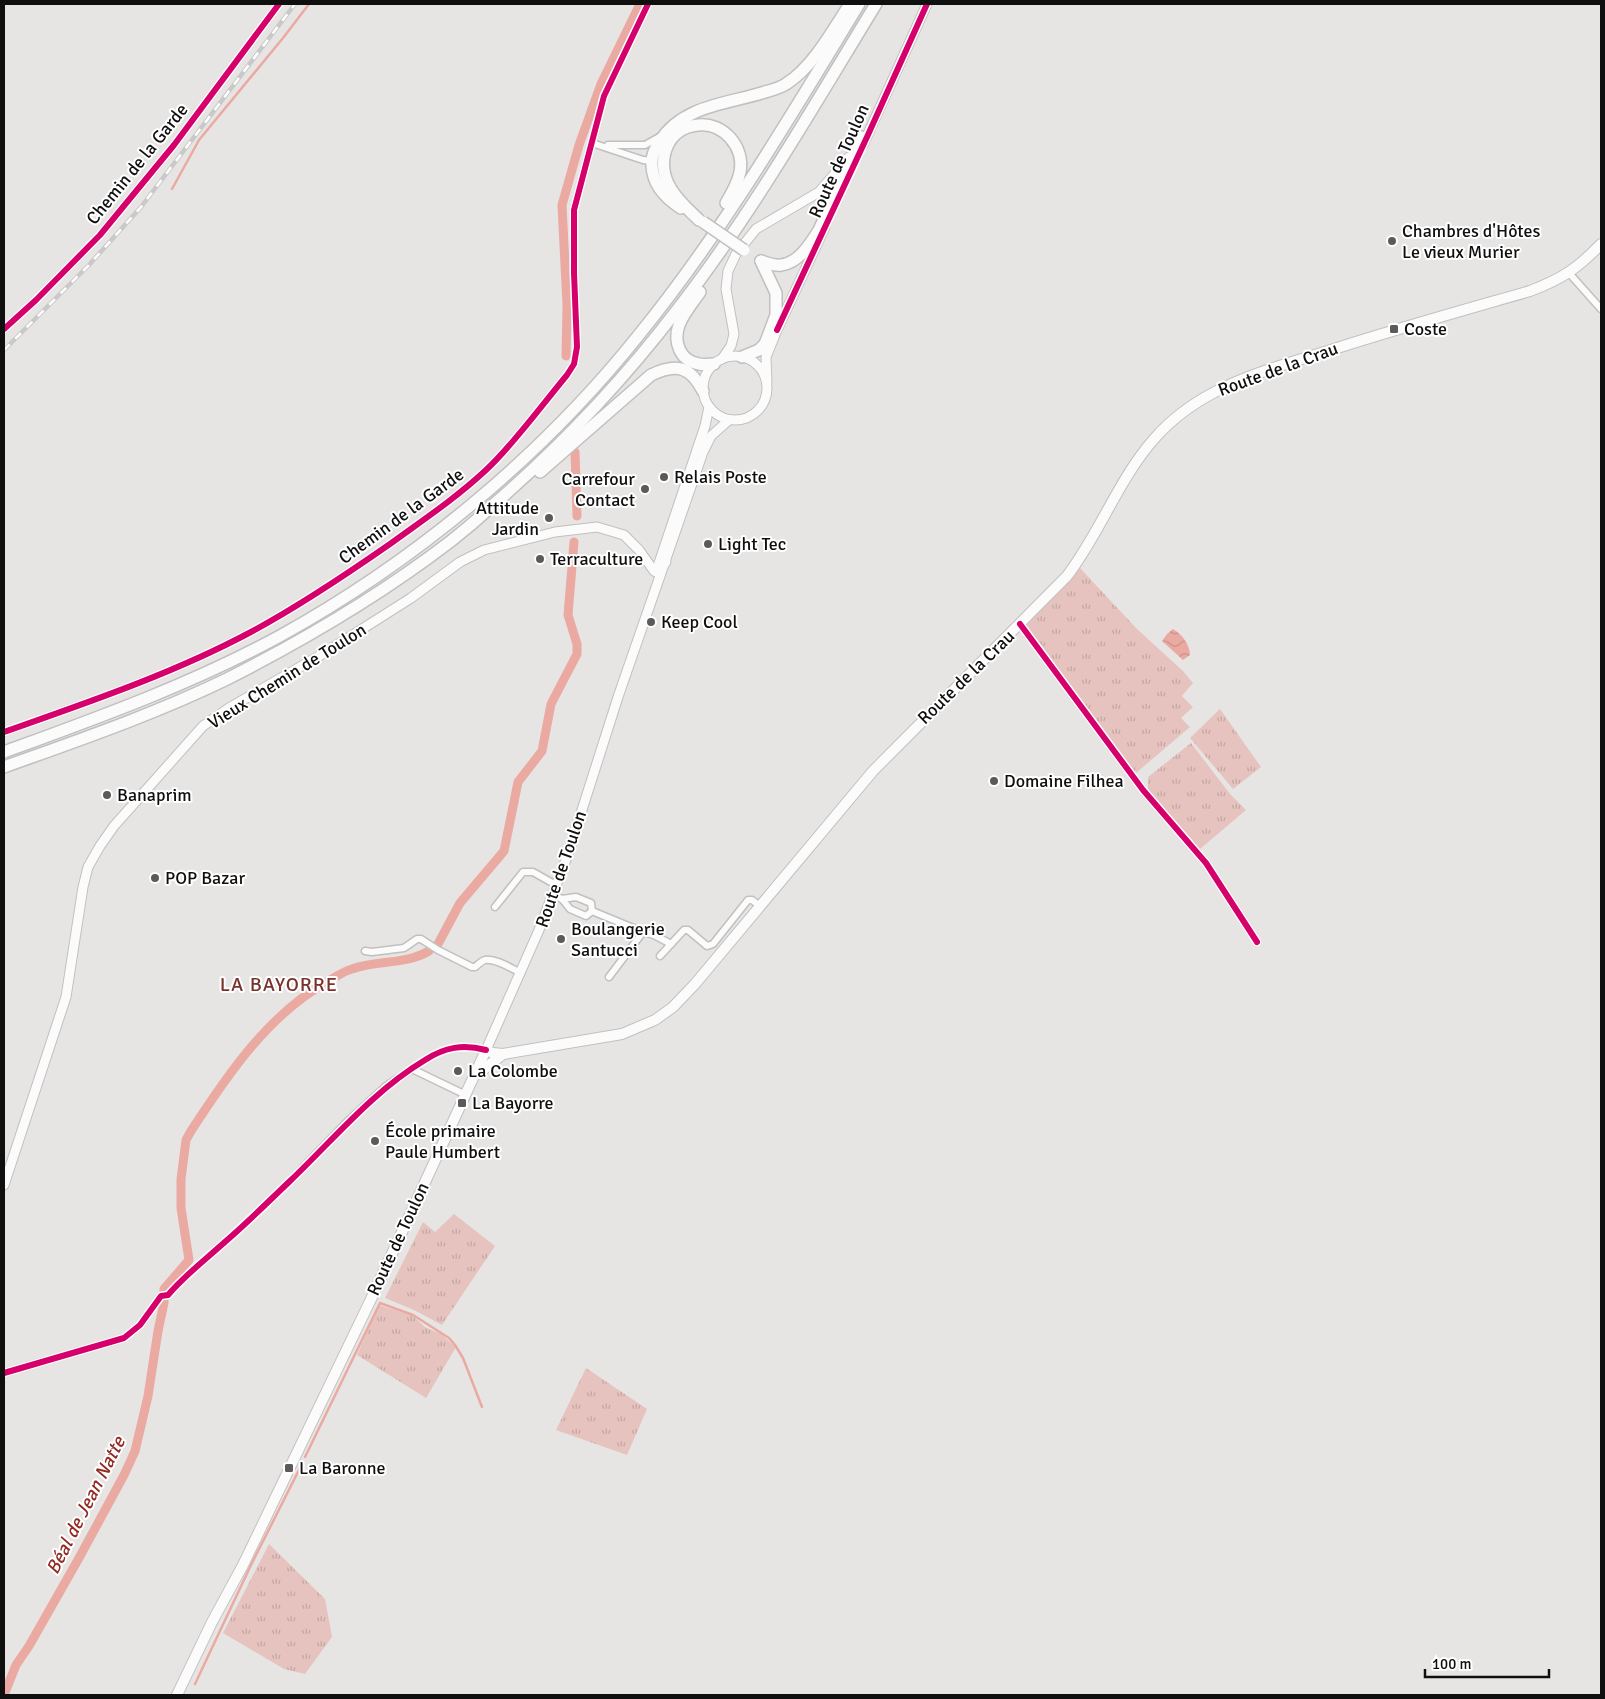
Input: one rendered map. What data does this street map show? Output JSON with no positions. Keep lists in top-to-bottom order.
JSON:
{
  "streets": {
    "main road": ["Route de Toulon", "Route de la Crau", "Vieux Chemin de Toulon"],
    "street": ["Chemin de la Garde"]
  },
  "crossings": [
    ["Route de Toulon", "Route de la Crau"],
    ["Route de Toulon", "Vieux Chemin de Toulon"]
  ],
  "districts": ["LA BAYORRE"],
  "water": ["Béal de Jean Natte"],
  "places": {
    "other": [
      "Chambres d'Hôtes Le vieux Murier",
      "Relais Poste",
      "Carrefour Contact",
      "Attitude Jardin",
      "Light Tec",
      "Terraculture",
      "Keep Cool",
      "Domaine Filhea",
      "Banaprim",
      "POP Bazar",
      "Boulangerie Santucci",
      "La Colombe",
      "École primaire Paule Humbert"
    ],
    "transit": ["Coste", "La Bayorre", "La Baronne"]
  },
  "scale_bar": "100 m"
}
